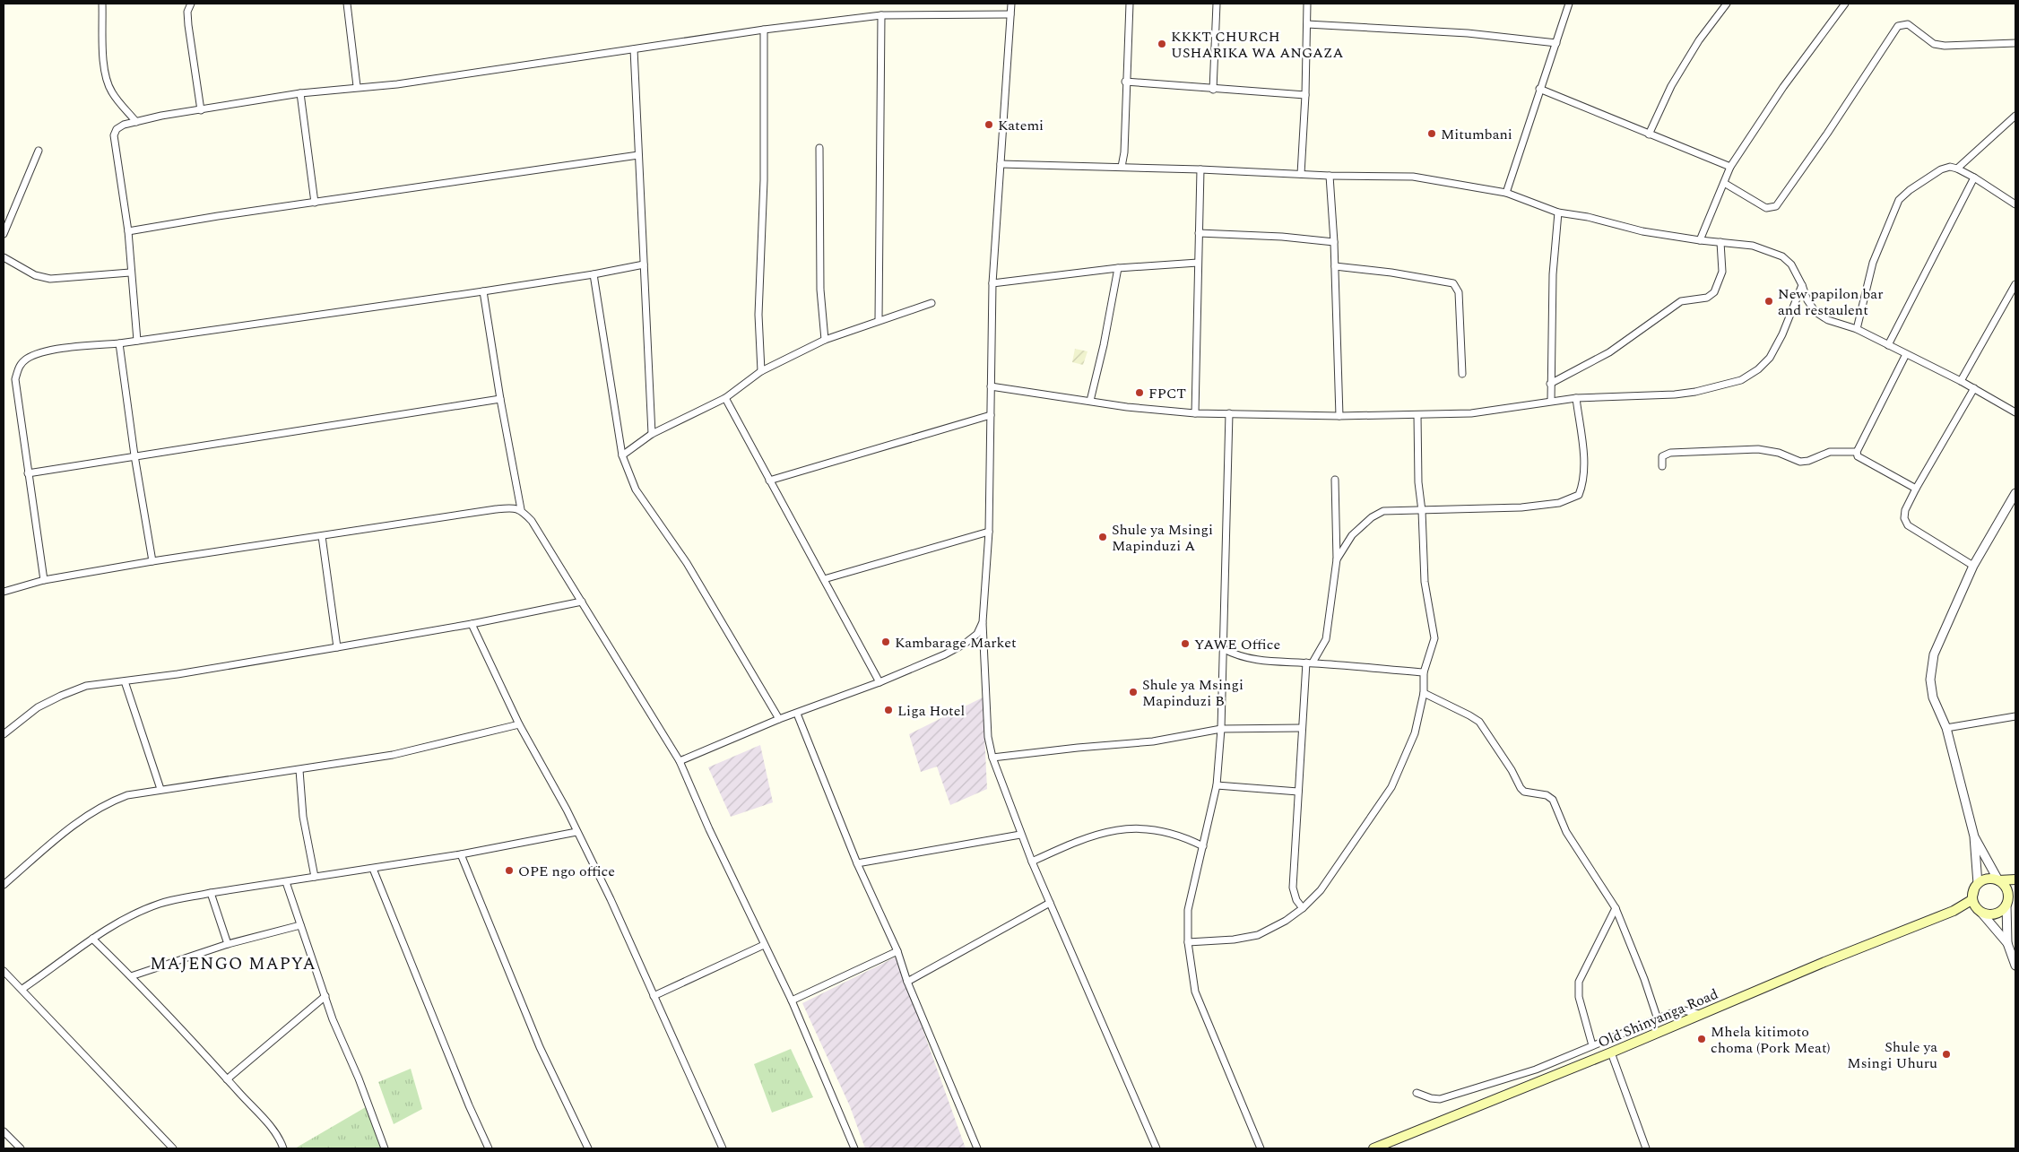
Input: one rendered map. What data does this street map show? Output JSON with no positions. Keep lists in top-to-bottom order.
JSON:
{
  "streets": {
    "main road": ["Old Shinyanga Road"]
  },
  "districts": ["MAJENGO MAPYA"],
  "places": [
    "KKKT CHURCH USHARIKA WA ANGAZA",
    "Katemi",
    "Mitumbani",
    "New papilon bar and restaulent",
    "FPCT",
    "Shule ya Msingi Mapinduzi A",
    "Kambarage Market",
    "YAWE Office",
    "Shule ya Msingi Mapinduzi B",
    "Liga Hotel",
    "OPE ngo office",
    "Mhela kitimoto choma (Pork Meat)",
    "Shule ya Msingi Uhuru"
  ]
}
